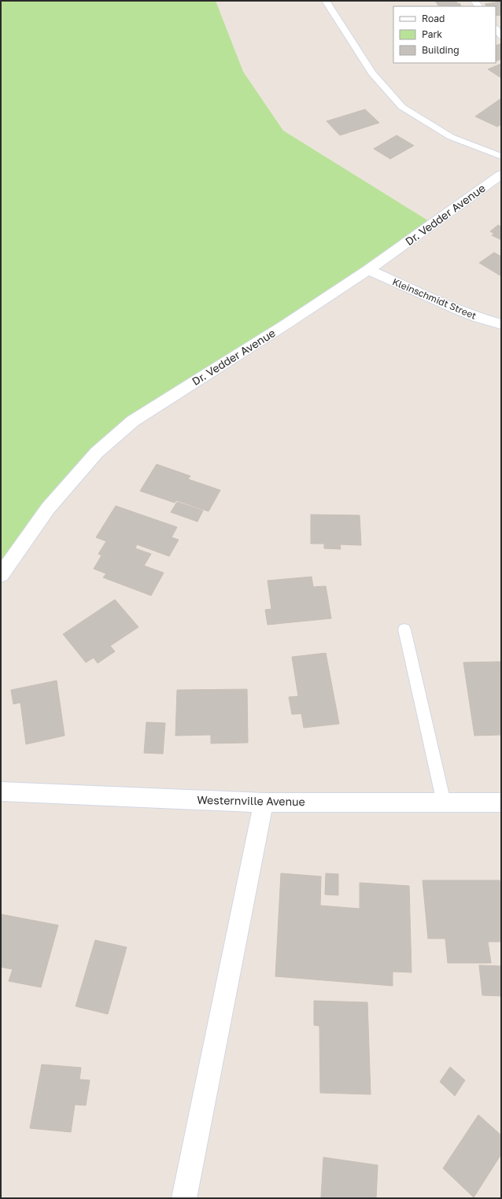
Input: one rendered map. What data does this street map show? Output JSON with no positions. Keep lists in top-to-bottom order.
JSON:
{
  "streets": {
    "street": ["Dr. Vedder Avenue", "Kleinschmidt Street", "Westernville Avenue"]
  },
  "crossings": [
    ["Dr. Vedder Avenue", "Kleinschmidt Street"]
  ],
  "legend": ["Road", "Park", "Building"]
}
